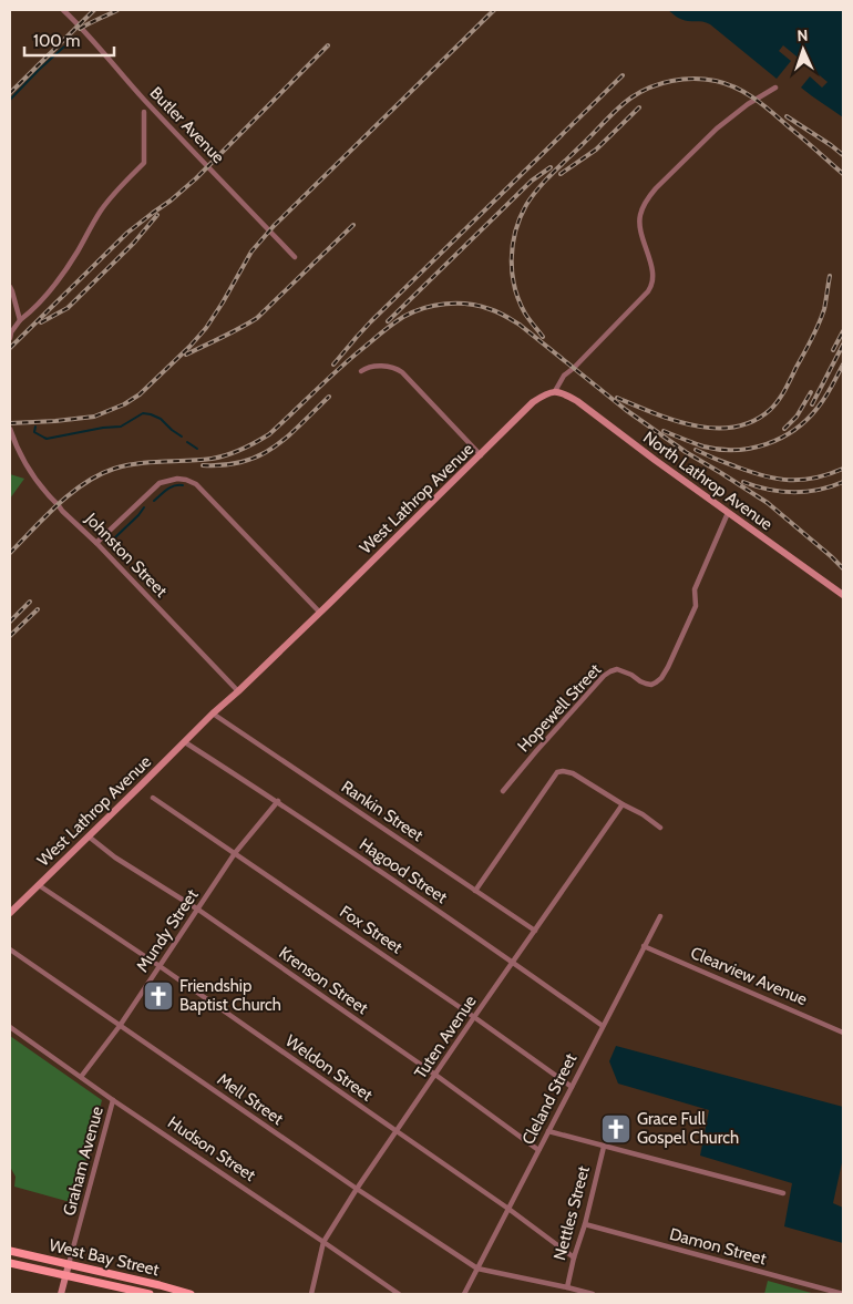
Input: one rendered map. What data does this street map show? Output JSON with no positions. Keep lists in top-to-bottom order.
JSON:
{
  "streets": {
    "main road": ["West Bay Street"],
    "street": [
      "Butler Avenue",
      "North Lathrop Avenue",
      "West Lathrop Avenue",
      "Johnston Street",
      "Hopewell Street",
      "Rankin Street",
      "Hagood Street",
      "Fox Street",
      "Mundy Street",
      "Clearview Avenue",
      "Krenson Street",
      "Tuten Avenue",
      "Weldon Street",
      "Mell Street",
      "Cleland Street",
      "Hudson Street",
      "Graham Avenue",
      "Nettles Street",
      "Damon Street"
    ]
  },
  "crossings": [
    ["North Lathrop Avenue", "West Lathrop Avenue"],
    ["North Lathrop Avenue", "Hopewell Street"],
    ["West Lathrop Avenue", "Johnston Street"],
    ["West Lathrop Avenue", "Rankin Street"],
    ["West Lathrop Avenue", "Hagood Street"],
    ["West Lathrop Avenue", "Krenson Street"],
    ["West Lathrop Avenue", "Weldon Street"],
    ["Rankin Street", "Tuten Avenue"],
    ["Hagood Street", "Mundy Street"],
    ["Hagood Street", "Tuten Avenue"],
    ["Hagood Street", "Cleland Street"],
    ["Fox Street", "Mundy Street"],
    ["Fox Street", "Tuten Avenue"],
    ["Fox Street", "Cleland Street"],
    ["Mundy Street", "Krenson Street"],
    ["Mundy Street", "Weldon Street"],
    ["Mundy Street", "Mell Street"],
    ["Mundy Street", "Hudson Street"],
    ["Clearview Avenue", "Cleland Street"],
    ["Krenson Street", "Tuten Avenue"],
    ["Krenson Street", "Cleland Street"],
    ["Tuten Avenue", "Weldon Street"],
    ["Tuten Avenue", "Mell Street"],
    ["Tuten Avenue", "Hudson Street"],
    ["Weldon Street", "Cleland Street"],
    ["Weldon Street", "Nettles Street"],
    ["Mell Street", "Cleland Street"],
    ["Hudson Street", "Graham Avenue"],
    ["Graham Avenue", "West Bay Street"],
    ["Nettles Street", "Damon Street"]
  ],
  "places": {
    "church": ["Friendship Baptist Church", "Grace Full Gospel Church"]
  },
  "scale_bar": "100 m",
  "north": "top"
}
